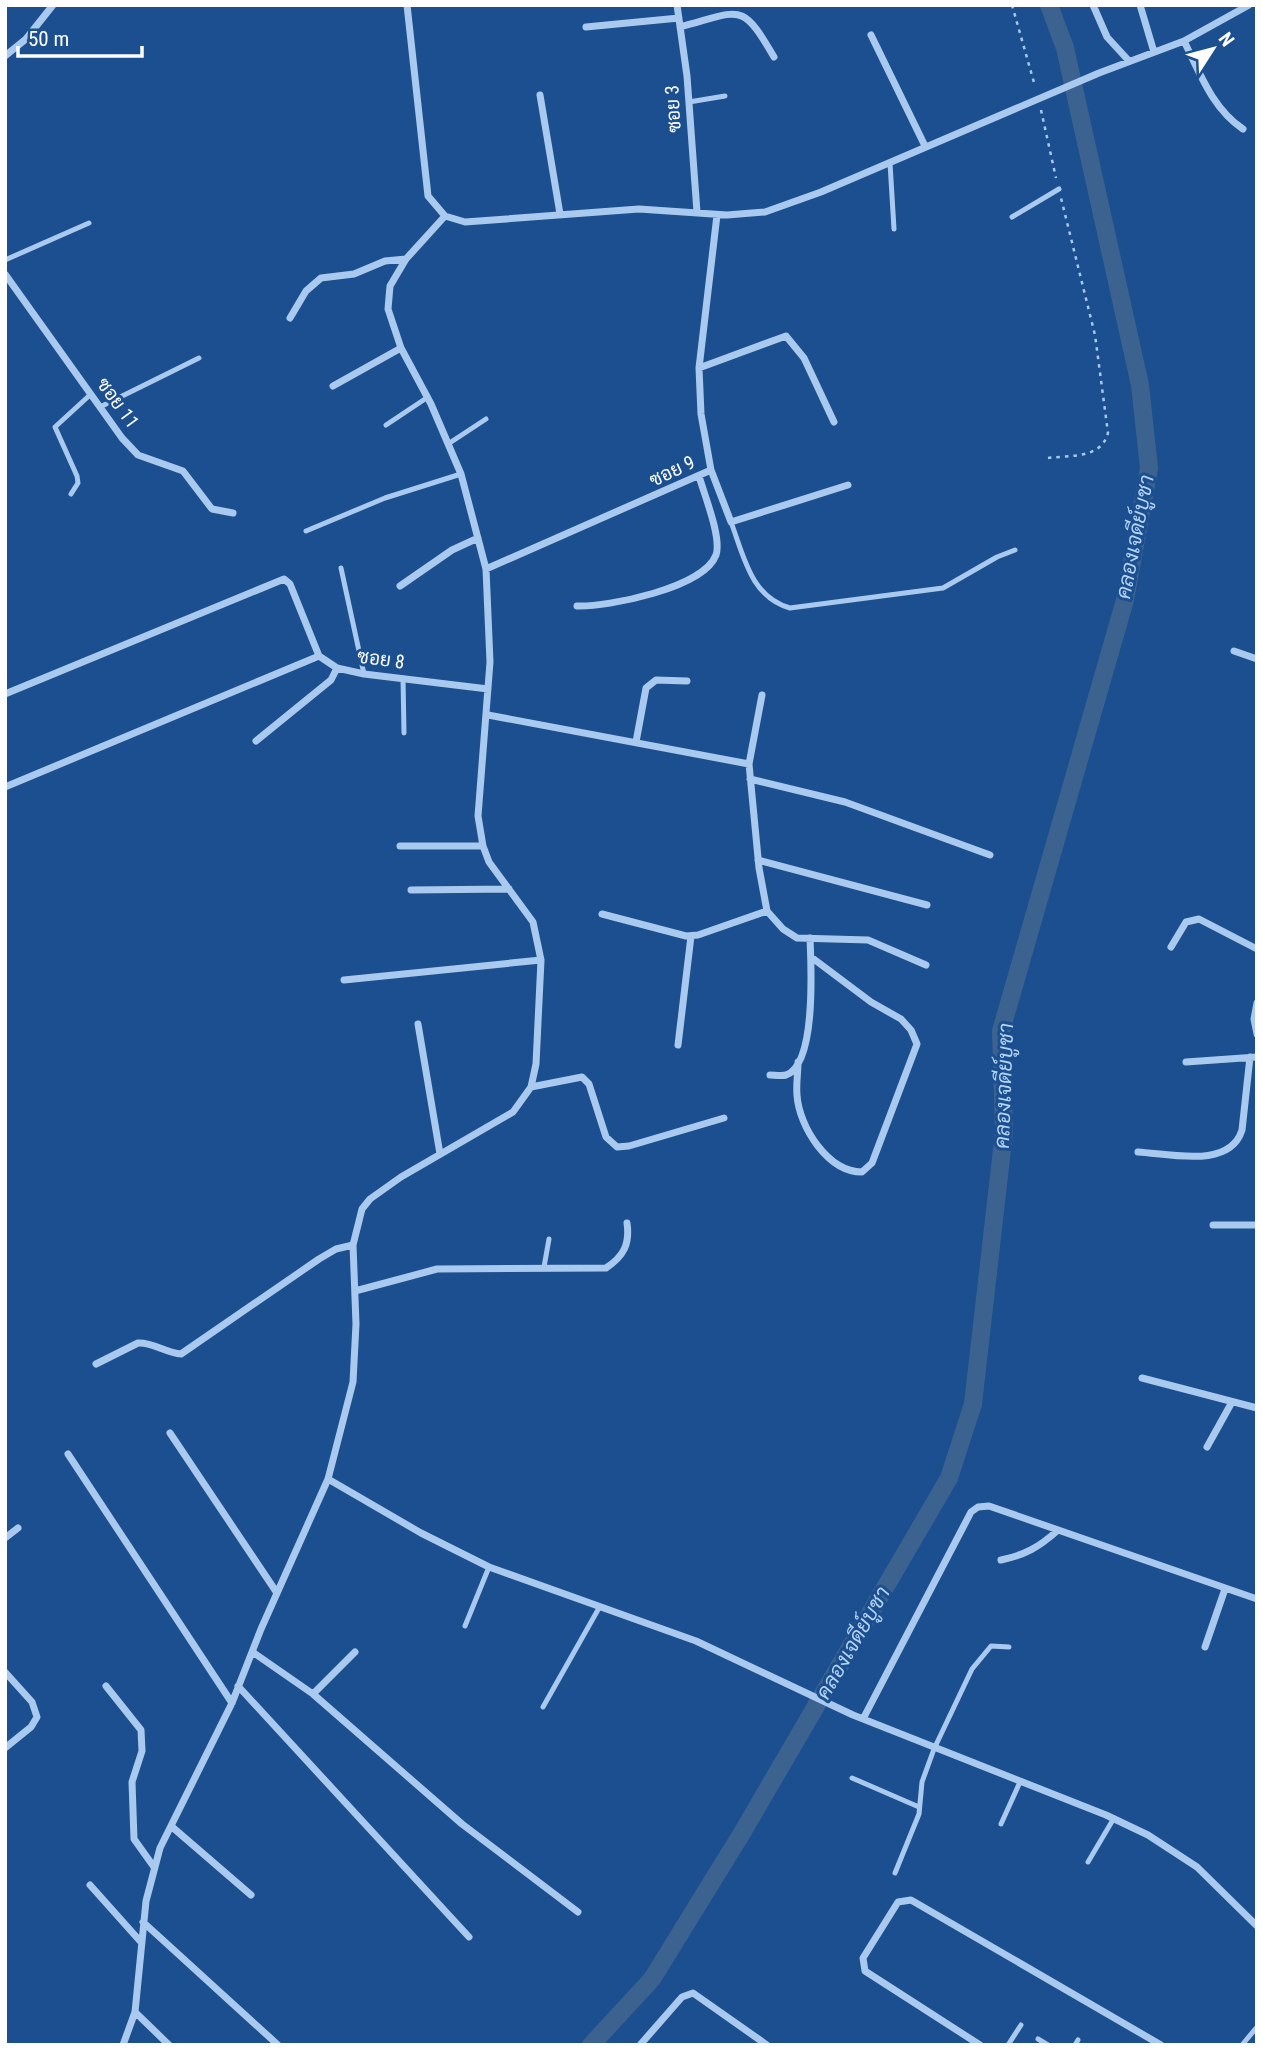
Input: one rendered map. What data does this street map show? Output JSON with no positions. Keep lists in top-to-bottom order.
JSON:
{
  "streets": {
    "street": [
      "ซอย 3",
      "ซอย 11",
      "ซอย 9",
      "ซอย 8"
    ]
  },
  "water": ["คลองเจดีย์บูชา"],
  "scale_bar": "50 m",
  "north": "top right"
}
